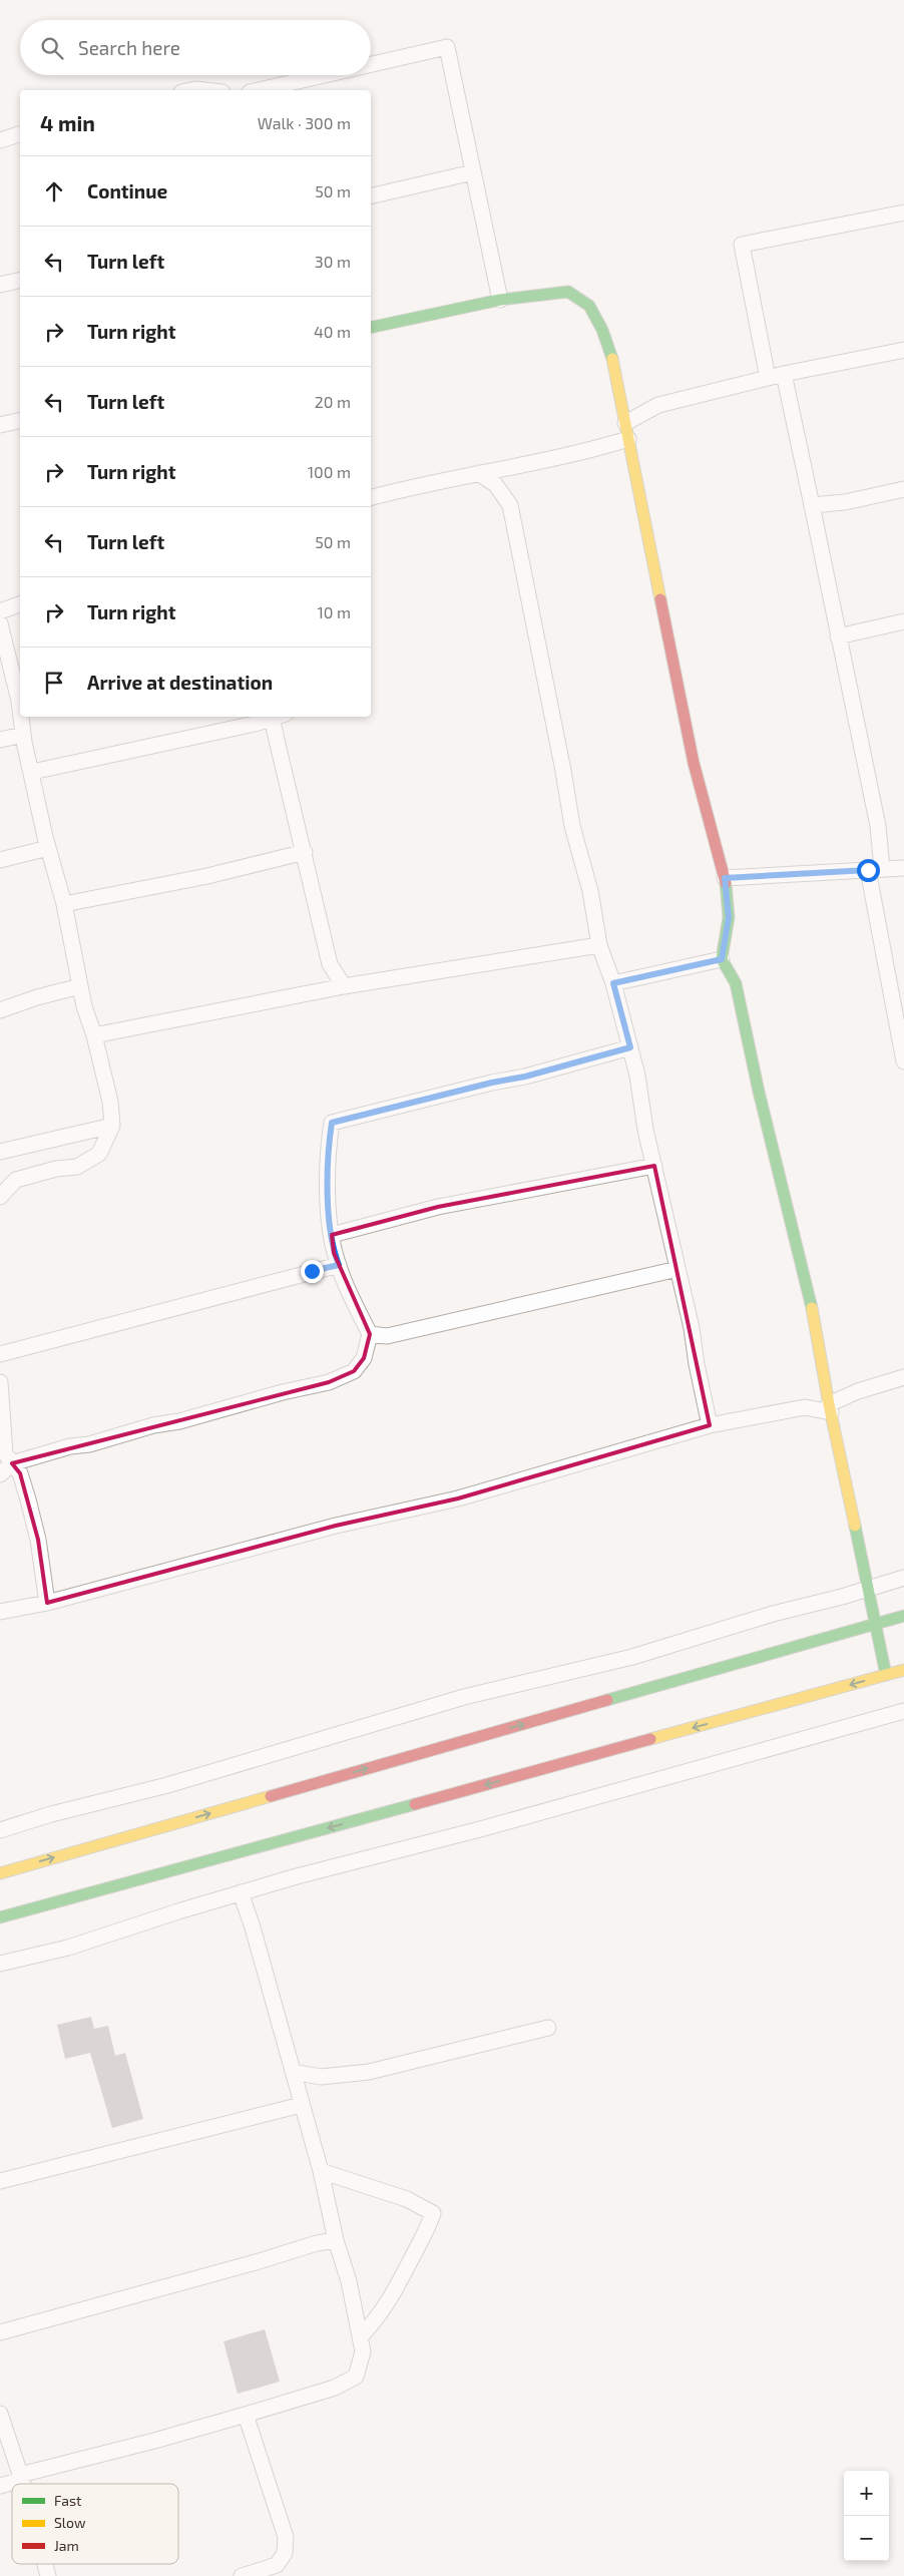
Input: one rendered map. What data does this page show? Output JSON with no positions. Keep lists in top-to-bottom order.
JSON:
{
  "legend": ["Fast", "Slow", "Jam"],
  "page": {
    "search": "Search here",
    "heading": ["4 min", "Walk · 300 m"],
    "list": [
      ["Continue", "50 m"],
      ["Turn left", "30 m"],
      ["Turn right", "40 m"],
      ["Turn left", "20 m"],
      ["Turn right", "100 m"],
      ["Turn left", "50 m"],
      ["Turn right", "10 m"],
      "Arrive at destination"
    ],
    "map_buttons": ["+", "−"]
  }
}
